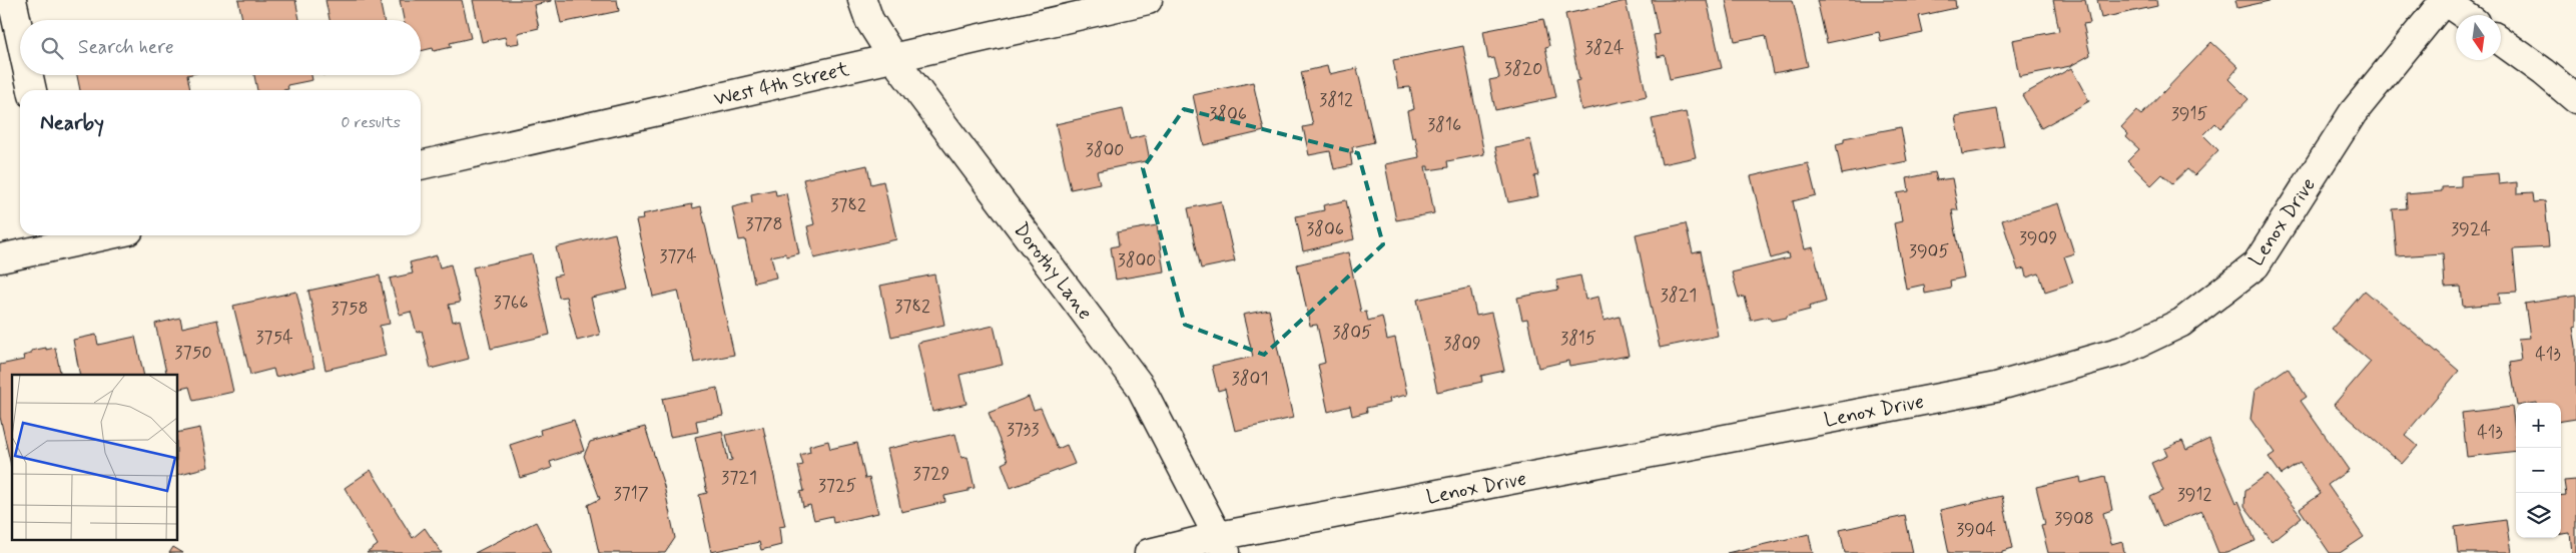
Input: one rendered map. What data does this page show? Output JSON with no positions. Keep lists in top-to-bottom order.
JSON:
{
  "streets": {
    "street": ["West 4th Street", "Lenox Drive", "Dorothy Lane"]
  },
  "crossings": [
    ["West 4th Street", "Dorothy Lane"],
    ["Lenox Drive", "Dorothy Lane"]
  ],
  "house_numbers": [
    "3824",
    "3820",
    "3812",
    "3806",
    "3915",
    "3816",
    "3800",
    "3782",
    "3778",
    "3806",
    "3924",
    "3909",
    "3905",
    "3774",
    "3800",
    "3821",
    "3766",
    "3782",
    "3758",
    "3805",
    "3754",
    "3815",
    "3809",
    "3750",
    "413",
    "3801",
    "3733",
    "413",
    "3729",
    "3721",
    "3725",
    "3717",
    "3912",
    "3908",
    "3904"
  ],
  "north": "bottom",
  "page": {
    "search": "Search here",
    "heading": ["Nearby", "0 results"],
    "map_buttons": ["+", "−"]
  }
}
